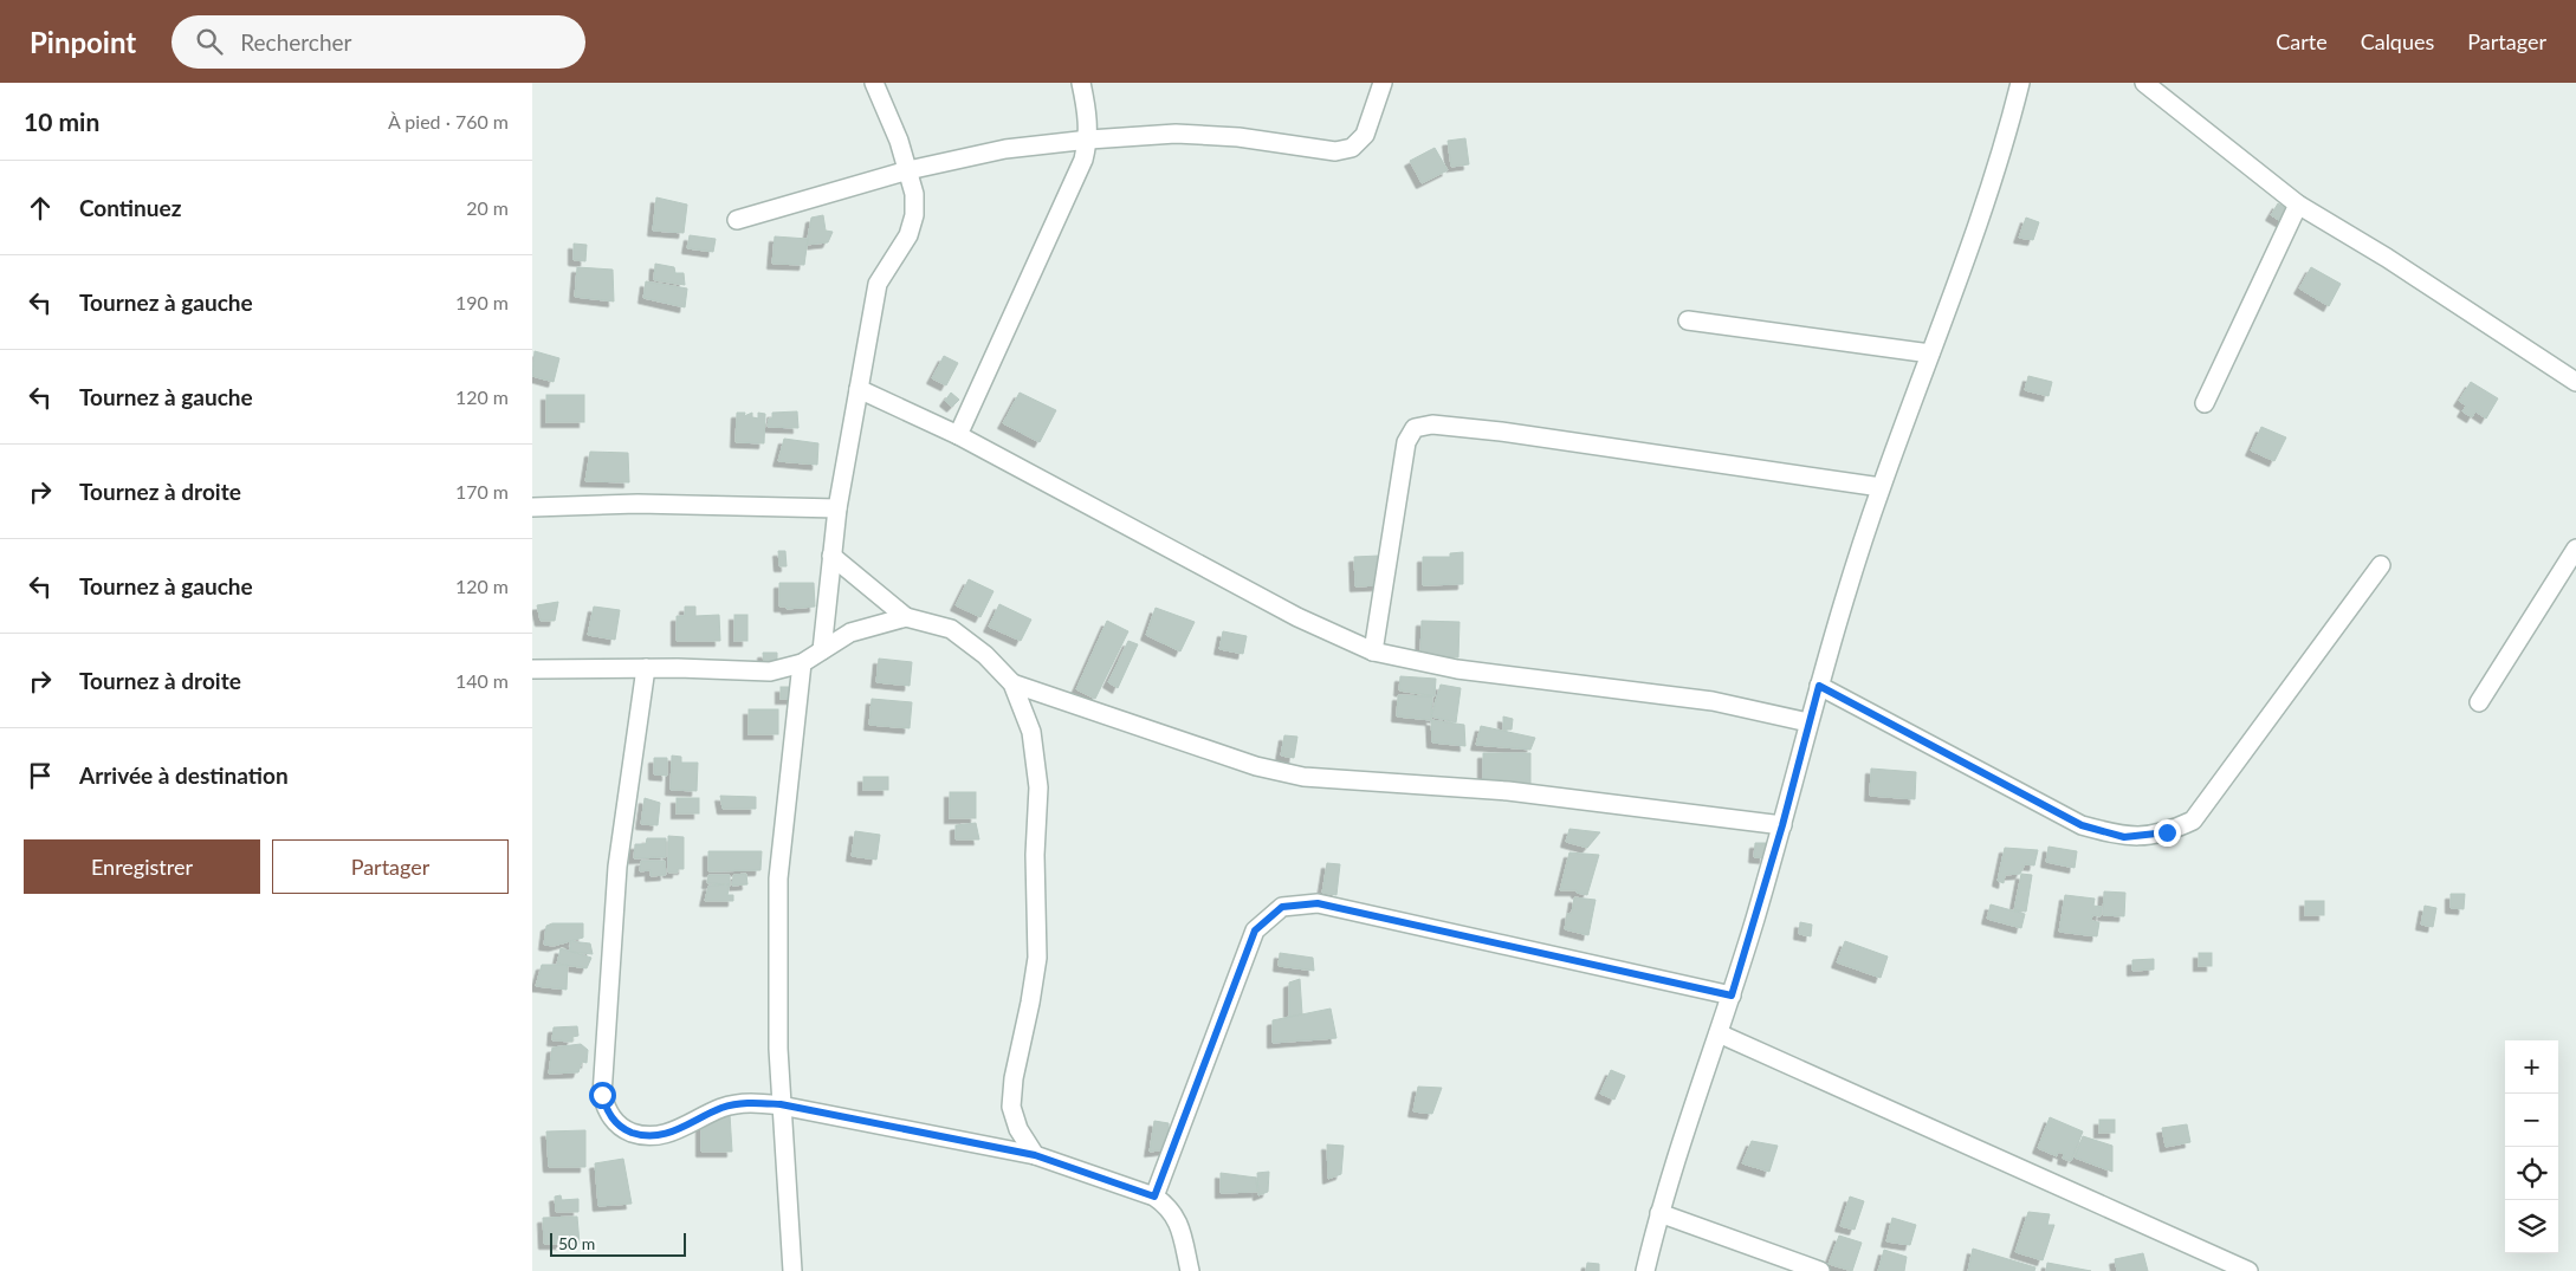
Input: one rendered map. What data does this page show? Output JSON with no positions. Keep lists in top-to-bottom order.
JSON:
{
  "scale_bar": "50 m",
  "page": {
    "header": "Pinpoint",
    "search": "Rechercher",
    "nav": ["Carte", "Calques", "Partager"],
    "heading": ["10 min", "À pied · 760 m"],
    "list": [
      ["Continuez", "20 m"],
      ["Tournez à gauche", "190 m"],
      ["Tournez à gauche", "120 m"],
      ["Tournez à droite", "170 m"],
      ["Tournez à gauche", "120 m"],
      ["Tournez à droite", "140 m"],
      "Arrivée à destination"
    ],
    "buttons": ["Enregistrer", "Partager"],
    "map_buttons": ["+", "−"],
    "scale": "50 m"
  }
}
